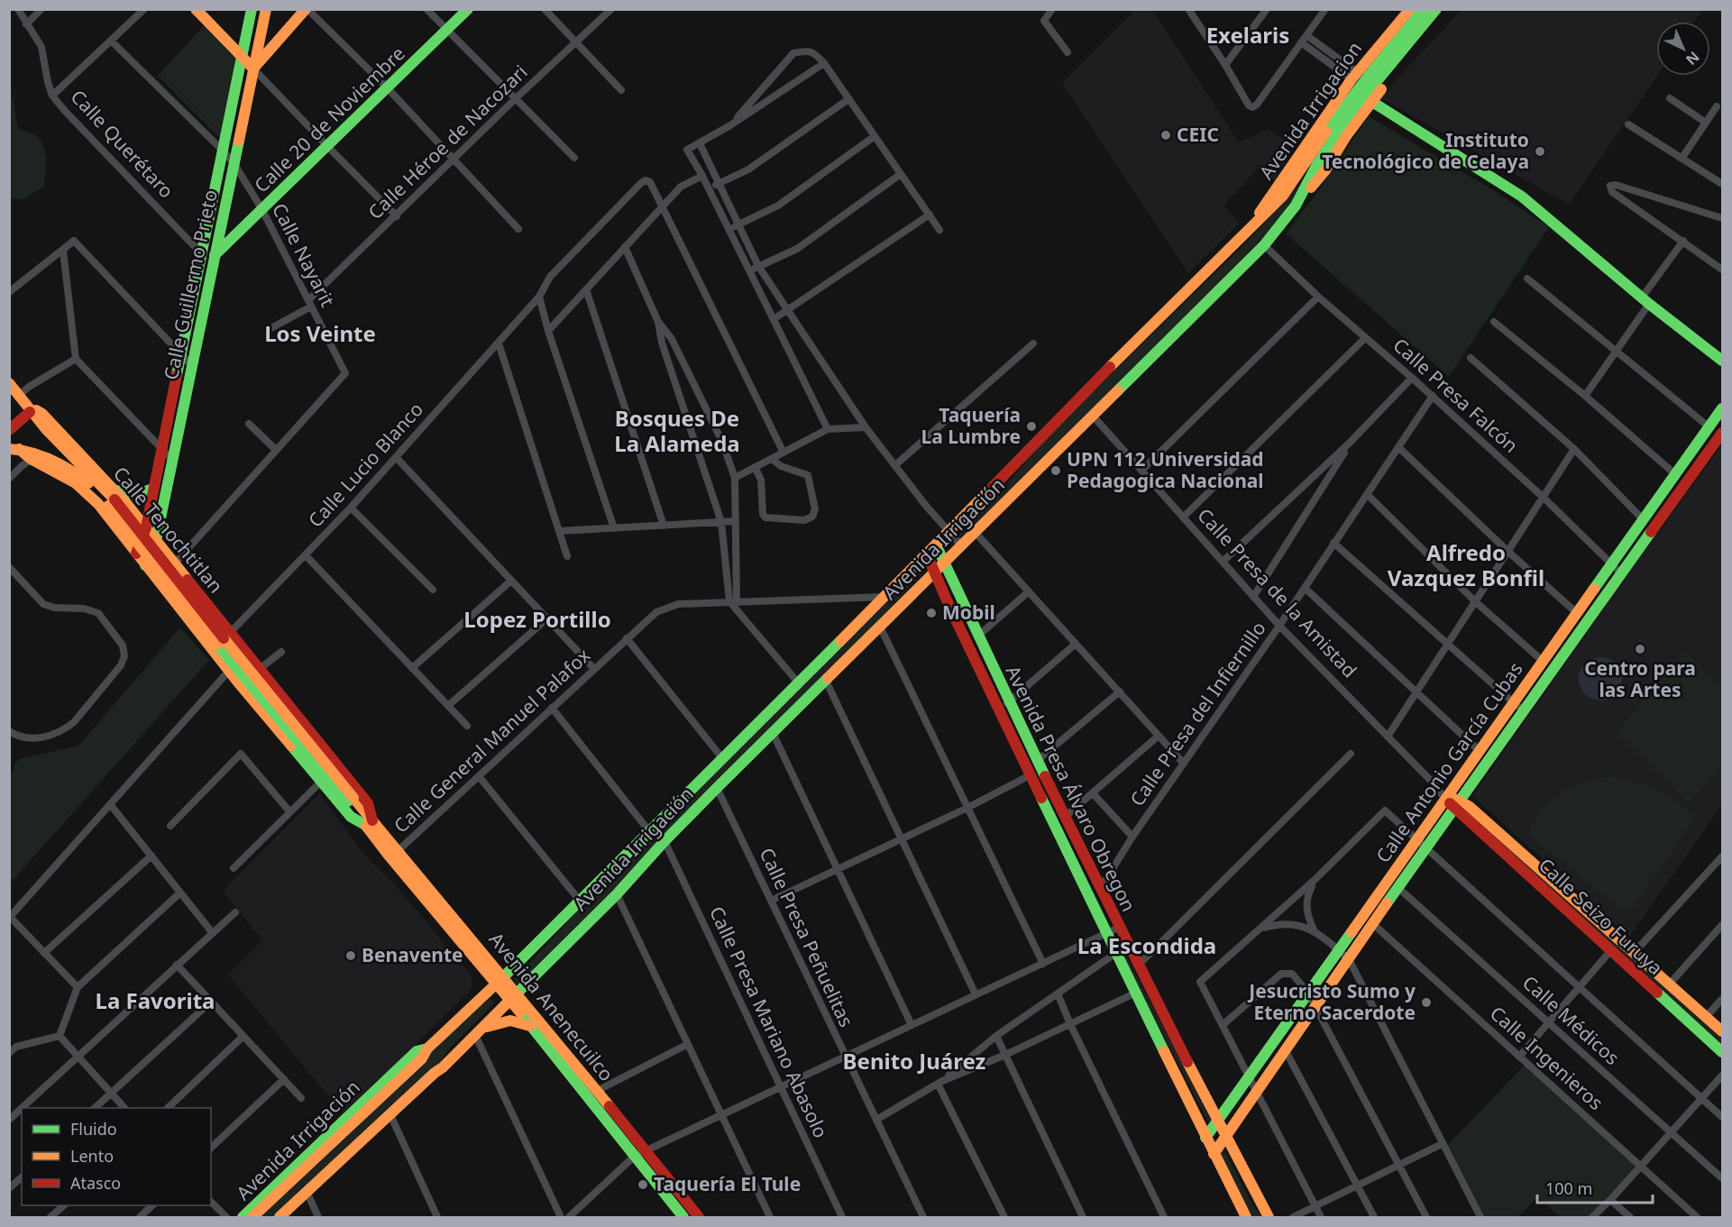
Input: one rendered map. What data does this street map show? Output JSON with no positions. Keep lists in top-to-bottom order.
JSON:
{
  "streets": {
    "main road": [
      "Avenida Irrigacion",
      "Calle 20 de Noviembre",
      "Calle Guillermo Prieto",
      "Calle Tenochtitlan",
      "Avenida Irrigación",
      "Calle Antonio García Cubas",
      "Avenida Presa Álvaro Obregon",
      "Calle Seizo Furuya",
      "Avenida Anenecuilco"
    ],
    "street": [
      "Calle Héroe de Nacozari",
      "Calle Querétaro",
      "Calle Nayarit",
      "Calle Presa Falcón",
      "Calle Lucio Blanco",
      "Calle Presa de la Amistad",
      "Calle Presa del Infiernillo",
      "Calle General Manuel Palafox",
      "Calle Presa Peñuelitas",
      "Calle Médicos",
      "Calle Presa Mariano Abasolo",
      "Calle Ingenieros"
    ]
  },
  "crossings": [
    ["Avenida Irrigacion", "Avenida Irrigación"],
    ["Calle 20 de Noviembre", "Calle Nayarit"],
    ["Calle 20 de Noviembre", "Calle Guillermo Prieto"],
    ["Calle Héroe de Nacozari", "Calle Nayarit"],
    ["Calle Querétaro", "Calle Guillermo Prieto"],
    ["Calle Nayarit", "Calle Guillermo Prieto"],
    ["Calle Guillermo Prieto", "Calle Tenochtitlan"],
    ["Calle Presa Falcón", "Avenida Irrigación"],
    ["Calle Presa Falcón", "Calle Presa del Infiernillo"],
    ["Calle Presa Falcón", "Calle Antonio García Cubas"],
    ["Calle Lucio Blanco", "Calle Tenochtitlan"],
    ["Calle Lucio Blanco", "Avenida Anenecuilco"],
    ["Calle Tenochtitlan", "Avenida Anenecuilco"],
    ["Avenida Irrigación", "Calle Presa de la Amistad"],
    ["Avenida Irrigación", "Calle General Manuel Palafox"],
    ["Avenida Irrigación", "Avenida Presa Álvaro Obregon"],
    ["Avenida Irrigación", "Calle Presa Peñuelitas"],
    ["Avenida Irrigación", "Avenida Anenecuilco"],
    ["Avenida Irrigación", "Calle Presa Mariano Abasolo"],
    ["Calle Presa de la Amistad", "Calle Presa del Infiernillo"],
    ["Calle Presa de la Amistad", "Calle Antonio García Cubas"],
    ["Calle Presa de la Amistad", "Calle Seizo Furuya"],
    ["Calle Presa del Infiernillo", "Avenida Presa Álvaro Obregon"],
    ["Calle General Manuel Palafox", "Avenida Anenecuilco"],
    ["Calle Antonio García Cubas", "Avenida Presa Álvaro Obregon"],
    ["Calle Antonio García Cubas", "Calle Seizo Furuya"],
    ["Calle Antonio García Cubas", "Calle Médicos"],
    ["Calle Antonio García Cubas", "Calle Ingenieros"]
  ],
  "districts": [
    "Exelaris",
    "Los Veinte",
    "Bosques De La Alameda",
    "Alfredo Vazquez Bonfil",
    "Lopez Portillo",
    "La Escondida",
    "La Favorita",
    "Benito Juárez"
  ],
  "places": [
    "CEIC",
    "Instituto Tecnológico de Celaya",
    "Taquería La Lumbre",
    "UPN 112 Universidad Pedagogica Nacional",
    "Mobil",
    "Centro para las Artes",
    "Benavente",
    "Jesucristo Sumo y Eterno Sacerdote",
    "Taquería El Tule"
  ],
  "legend": ["Fluido", "Lento", "Atasco"],
  "scale_bar": "100 m",
  "north": "bottom right"
}
